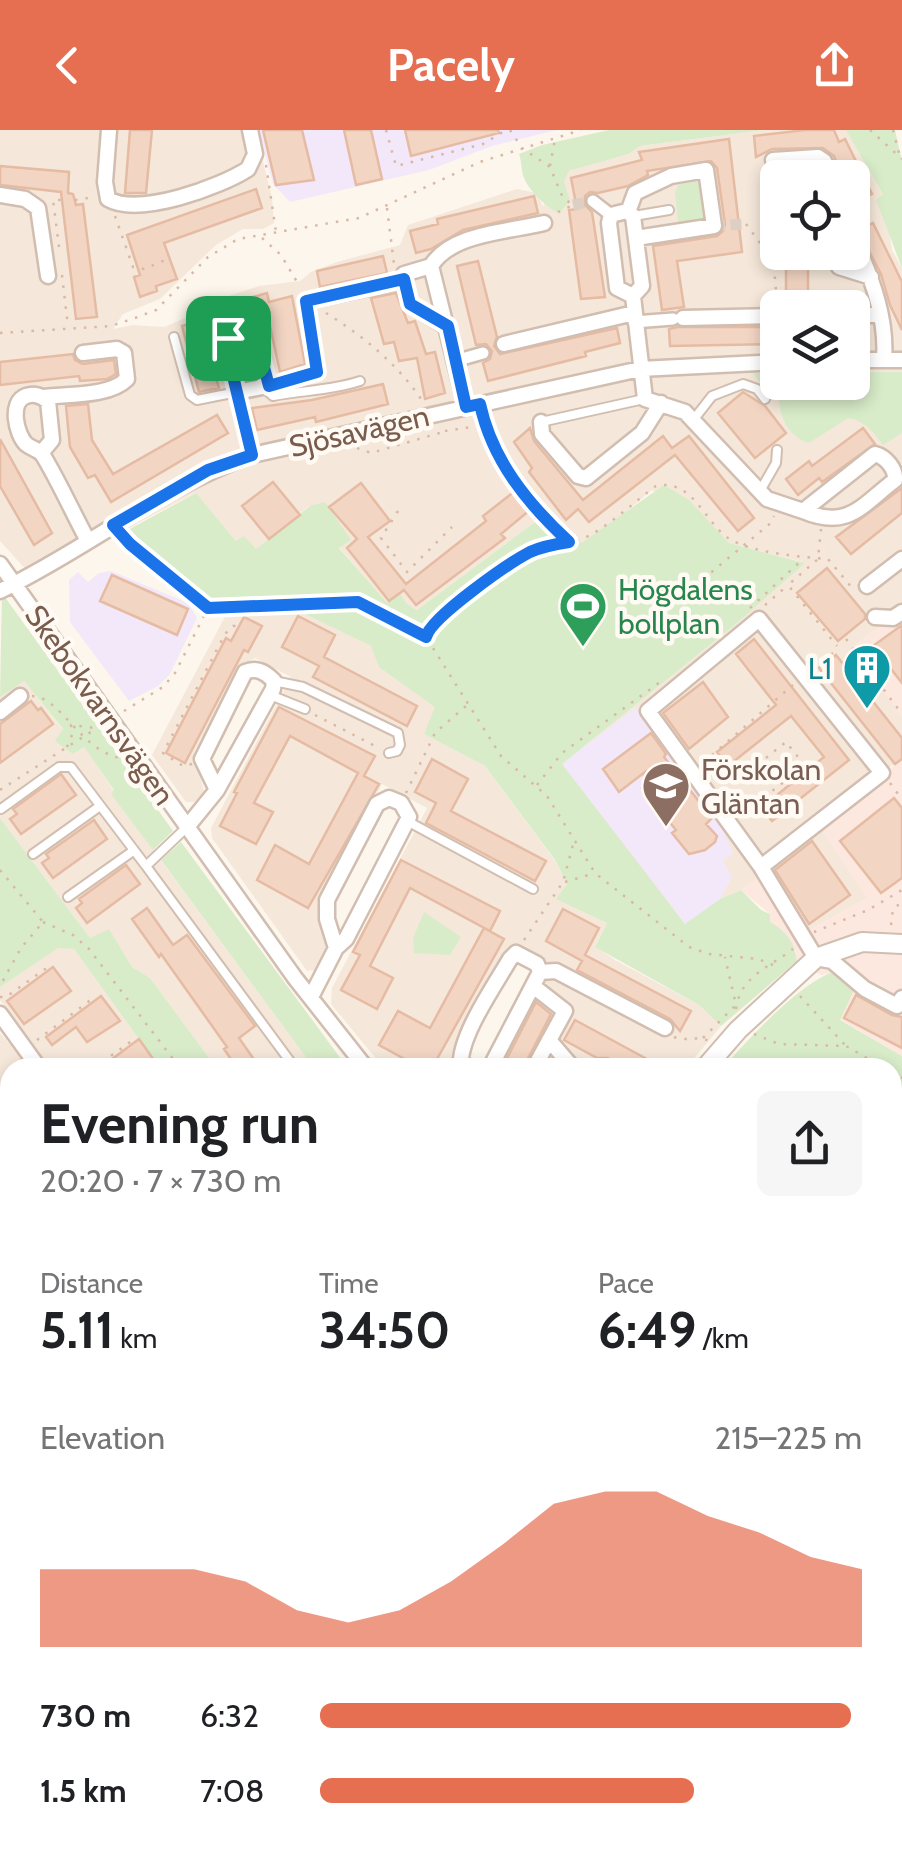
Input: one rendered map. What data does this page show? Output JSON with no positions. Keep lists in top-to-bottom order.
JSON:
{
  "streets": {
    "street": ["Sjösavägen", "Skebokvarnsvägen"]
  },
  "crossings": [
    ["Sjösavägen", "Skebokvarnsvägen"]
  ],
  "places": {
    "sports": ["Högdalens bollplan"],
    "building": ["L1"],
    "school or university": ["Förskolan Gläntan"]
  },
  "page": {
    "header": "Pacely",
    "heading": ["Evening run", "20:20 · 7 × 730 m"],
    "stats": [
      ["Distance", "5.11 km"],
      ["Time", "34:50"],
      ["Pace", "6:49 /km"]
    ],
    "chart": ["Elevation", "215–225 m"],
    "list": [
      {
        "name": "730 m",
        "note": "6:32"
      },
      {
        "name": "1.5 km",
        "note": "7:08"
      }
    ]
  }
}
